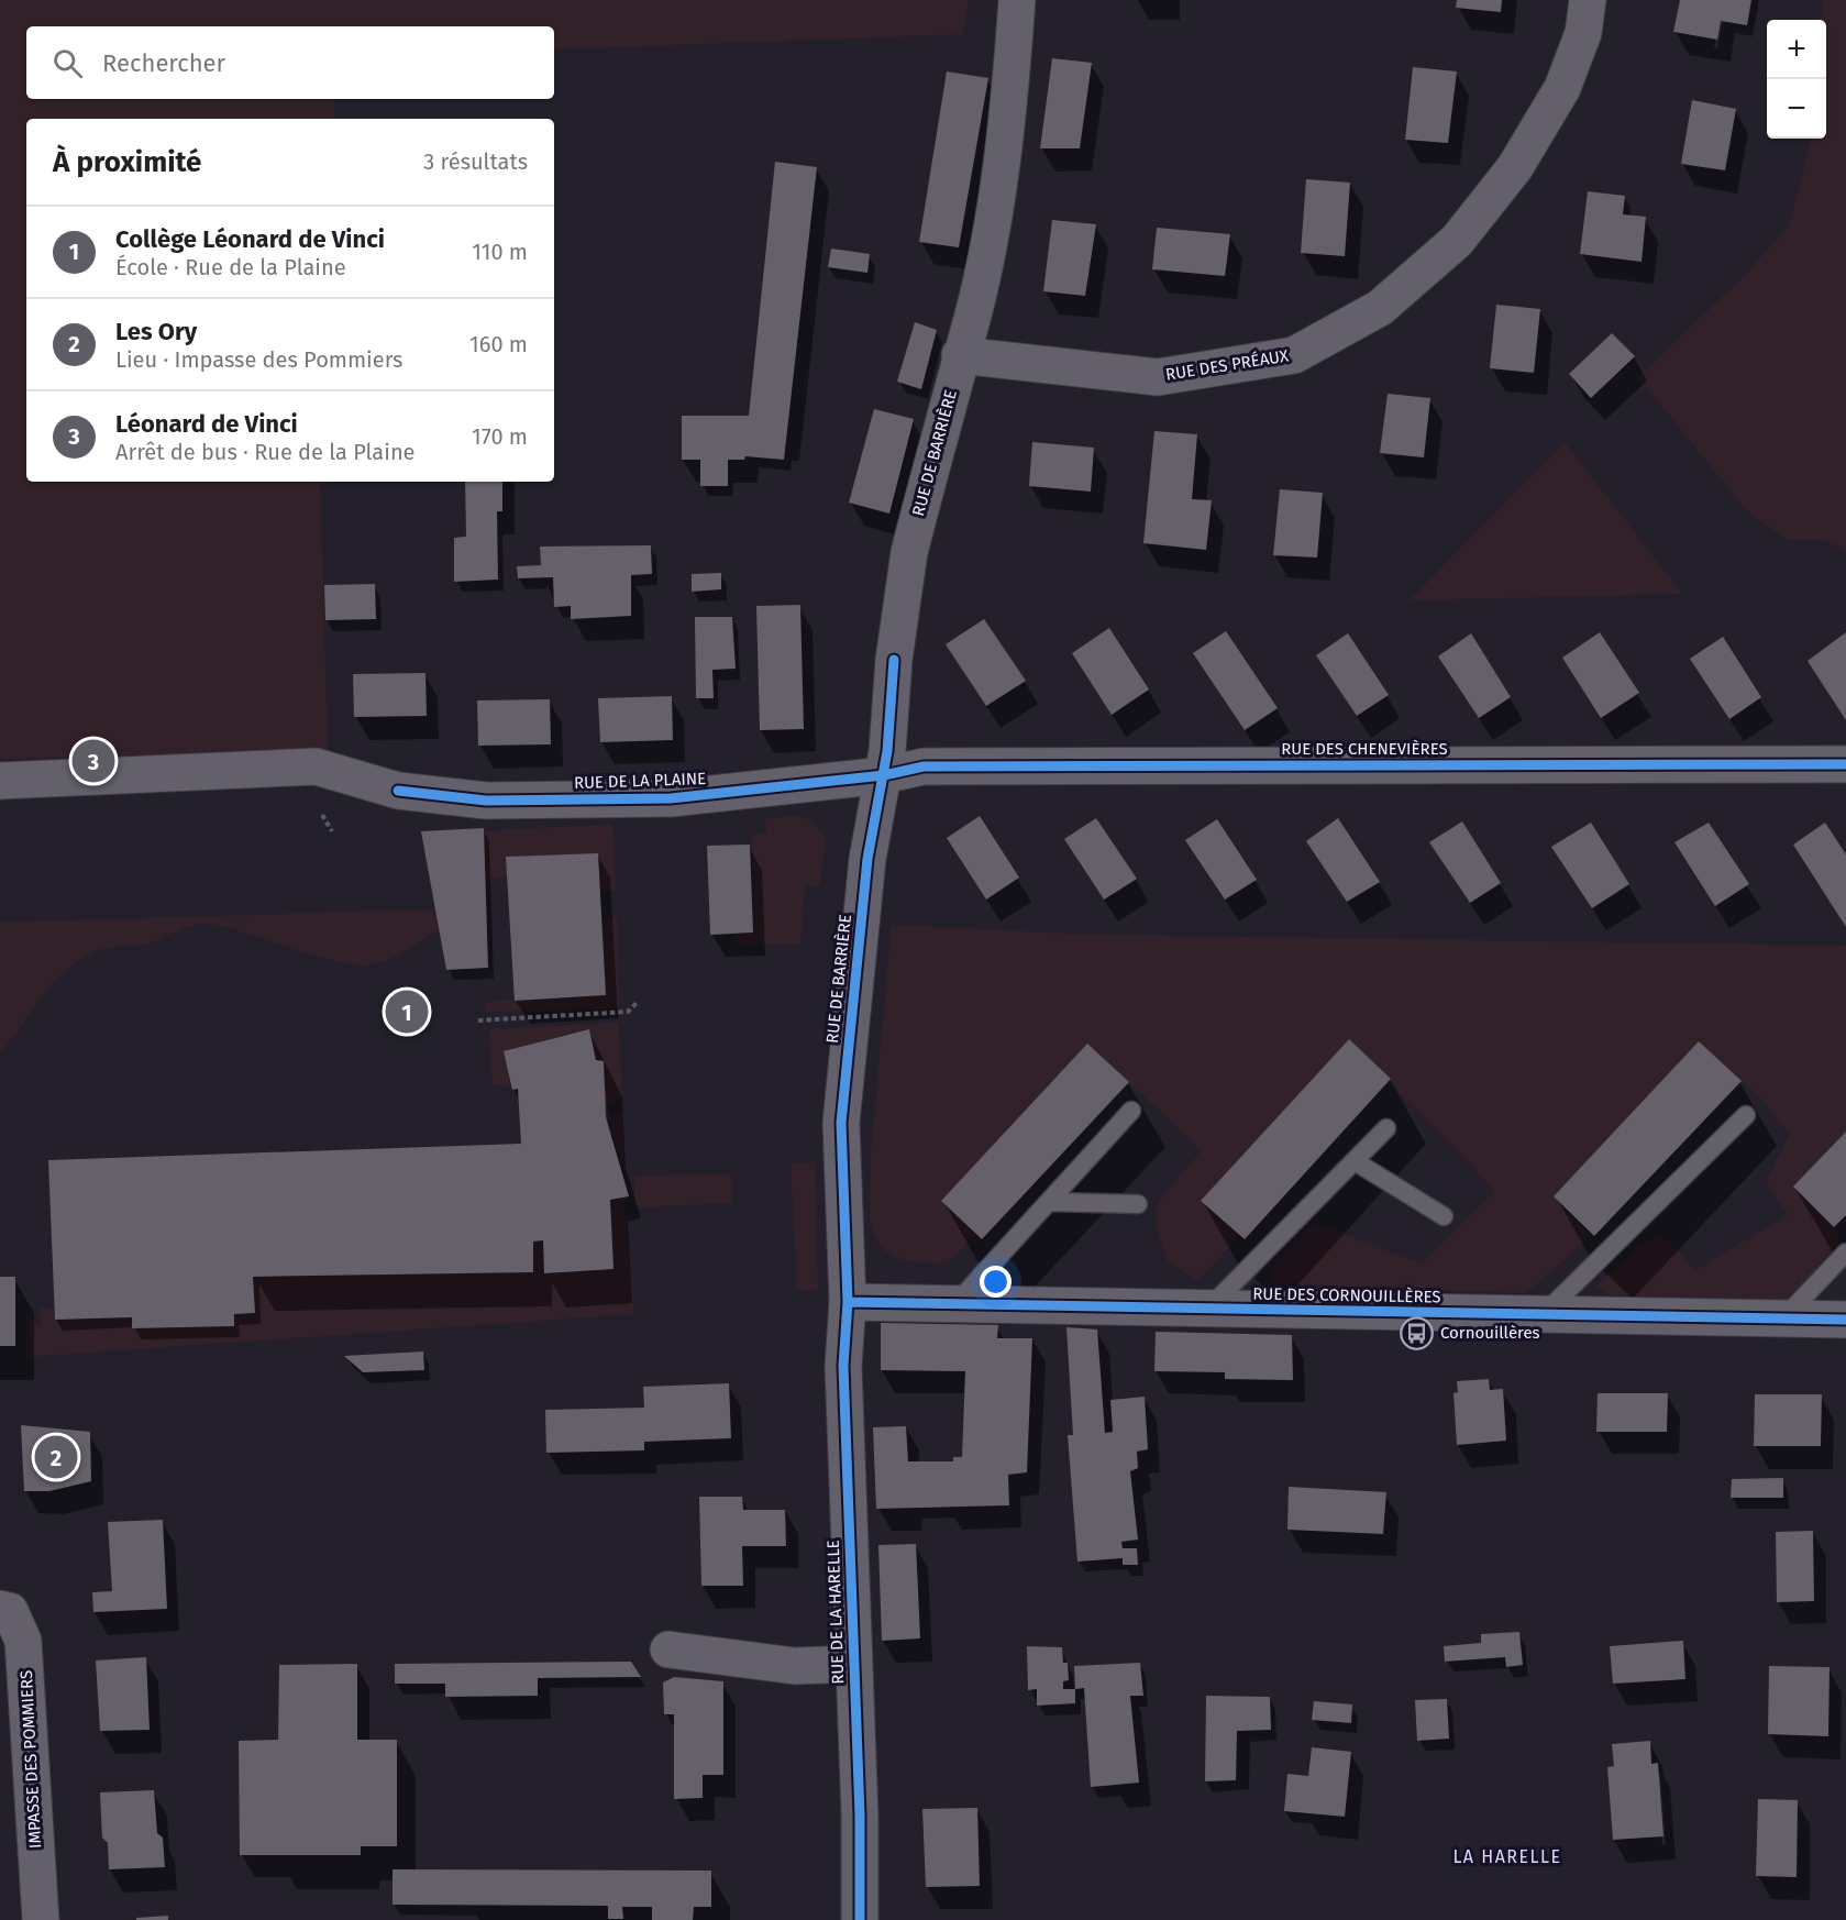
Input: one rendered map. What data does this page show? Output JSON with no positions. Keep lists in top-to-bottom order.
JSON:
{
  "streets": {
    "street": [
      "RUE DES PRÉAUX",
      "RUE DE BARRIÈRE",
      "RUE DES CHENEVIÈRES",
      "RUE DE LA PLAINE",
      "RUE DES CORNOUILLÈRES",
      "RUE DE LA HARELLE",
      "IMPASSE DES POMMIERS"
    ]
  },
  "crossings": [
    ["RUE DES PRÉAUX", "RUE DE BARRIÈRE"],
    ["RUE DE BARRIÈRE", "RUE DES CHENEVIÈRES"],
    ["RUE DE BARRIÈRE", "RUE DE LA PLAINE"],
    ["RUE DE BARRIÈRE", "RUE DES CORNOUILLÈRES"],
    ["RUE DE BARRIÈRE", "RUE DE LA HARELLE"],
    ["RUE DES CHENEVIÈRES", "RUE DE LA PLAINE"],
    ["RUE DES CORNOUILLÈRES", "RUE DE LA HARELLE"]
  ],
  "districts": ["LA HARELLE"],
  "places": {
    "bus stop": ["Cornouillères"]
  },
  "page": {
    "map_buttons": ["+", "−"],
    "search": "Rechercher",
    "heading": ["À proximité", "3 résultats"],
    "list": [
      {
        "mark": "1",
        "name": "Collège Léonard de Vinci",
        "note": "École · Rue de la Plaine",
        "value": "110 m"
      },
      {
        "mark": "2",
        "name": "Les Ory",
        "note": "Lieu · Impasse des Pommiers",
        "value": "160 m"
      },
      {
        "mark": "3",
        "name": "Léonard de Vinci",
        "note": "Arrêt de bus · Rue de la Plaine",
        "value": "170 m"
      }
    ],
    "pins": ["3", "1", "2"]
  }
}
